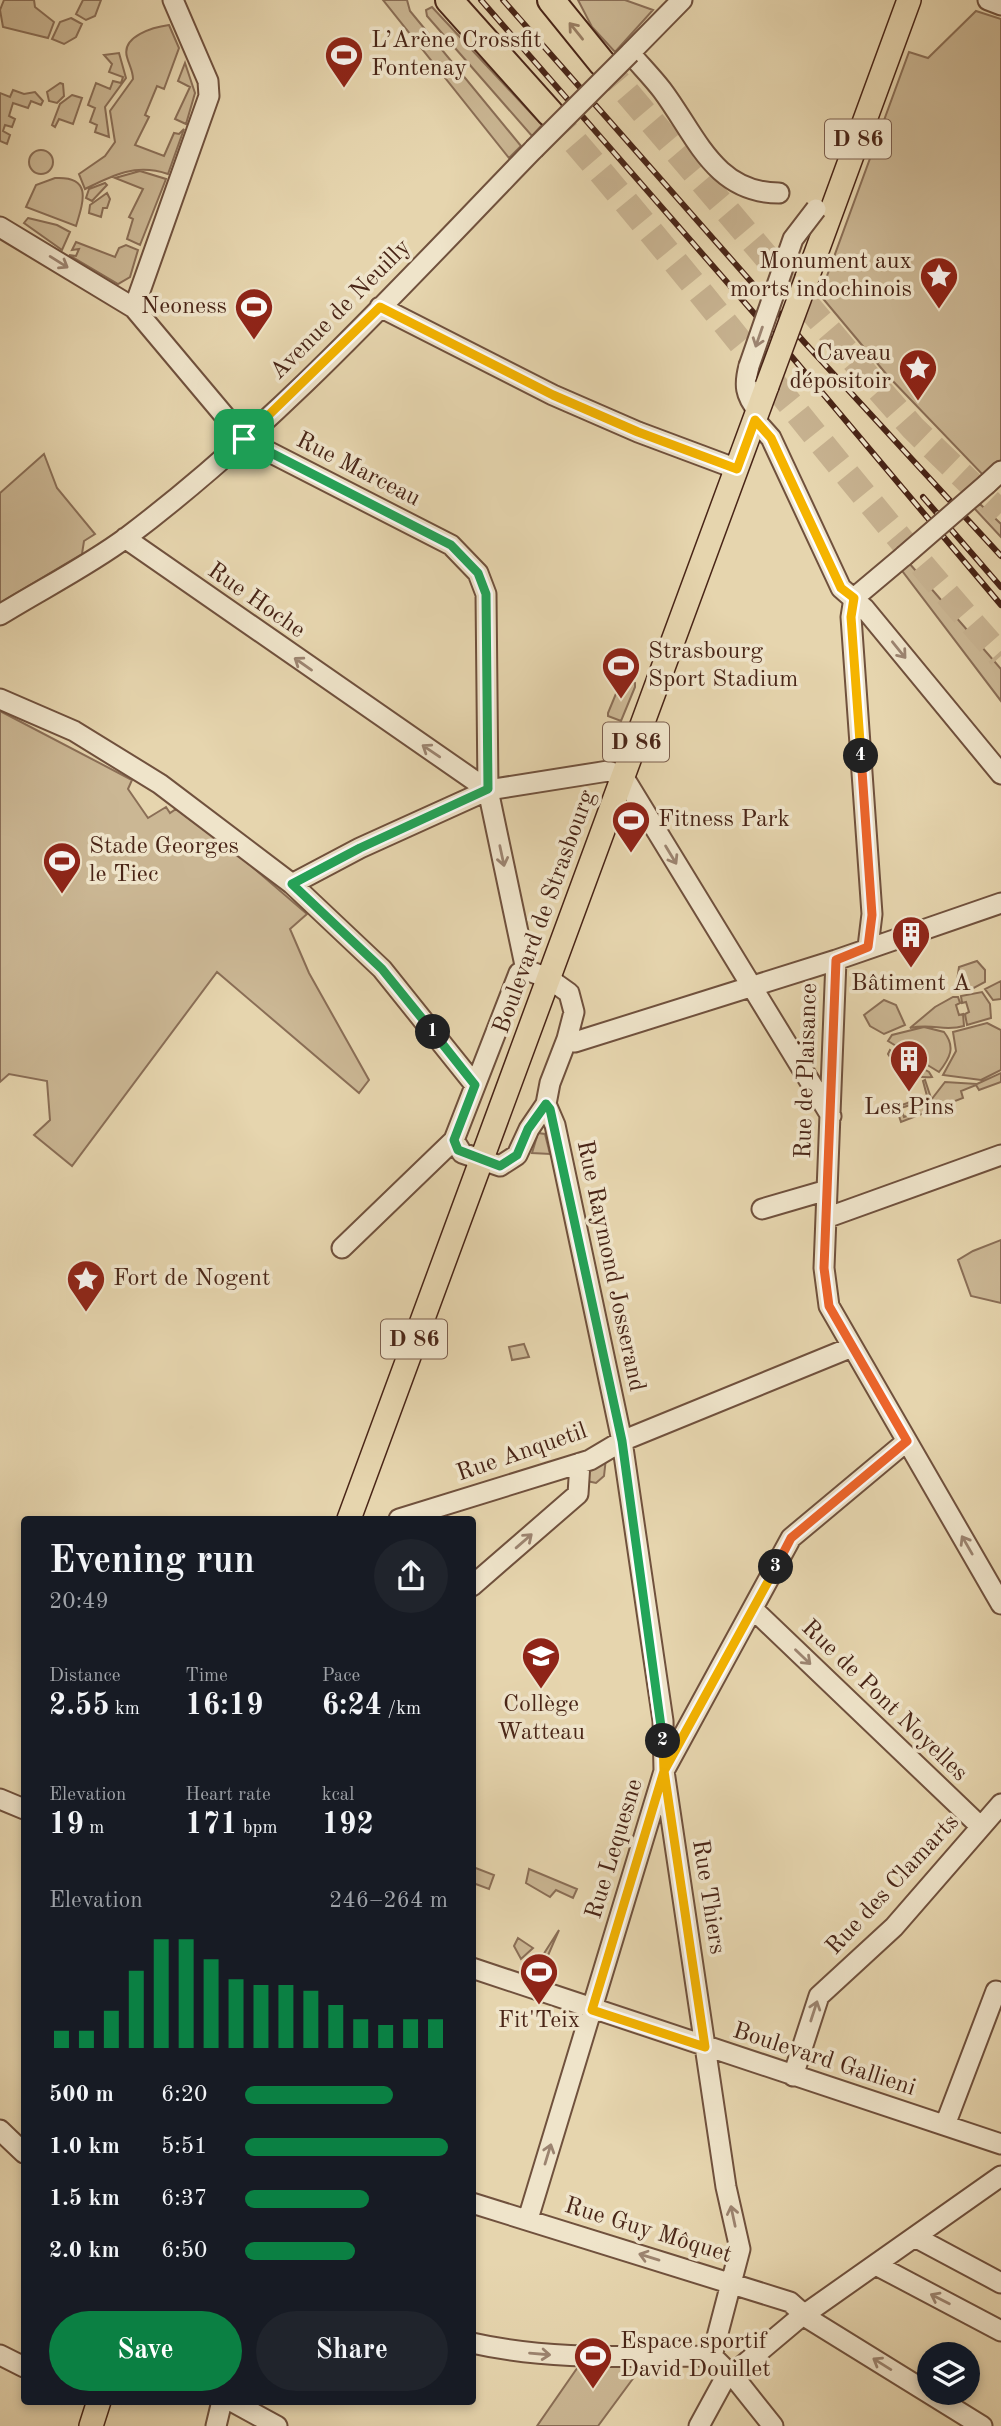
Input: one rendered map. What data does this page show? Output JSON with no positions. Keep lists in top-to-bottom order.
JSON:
{
  "streets": {
    "main road": ["D 86", "Boulevard de Strasbourg"],
    "street": [
      "Avenue de Neuilly",
      "Rue Marceau",
      "Rue Hoche",
      "Rue de Plaisance",
      "Rue Raymond Josserand",
      "Rue Anquetil",
      "Rue de Pont Noyelles",
      "Rue Lequesne",
      "Rue des Clamarts",
      "Rue Thiers",
      "Boulevard Gallieni",
      "Rue Guy Môquet"
    ]
  },
  "crossings": [
    ["D 86", "Boulevard de Strasbourg"],
    ["Avenue de Neuilly", "Rue Marceau"],
    ["Avenue de Neuilly", "Rue Hoche"],
    ["Rue Marceau", "Rue Hoche"],
    ["Rue de Plaisance", "Rue Anquetil"],
    ["Rue de Plaisance", "Rue Lequesne"],
    ["Rue Raymond Josserand", "Rue Anquetil"],
    ["Rue Raymond Josserand", "Rue Thiers"],
    ["Rue Anquetil", "Rue Thiers"],
    ["Rue de Pont Noyelles", "Rue Lequesne"],
    ["Rue de Pont Noyelles", "Rue des Clamarts"],
    ["Rue Lequesne", "Rue Thiers"],
    ["Rue Lequesne", "Boulevard Gallieni"],
    ["Rue Lequesne", "Rue Guy Môquet"],
    ["Rue des Clamarts", "Boulevard Gallieni"],
    ["Rue Thiers", "Boulevard Gallieni"],
    ["Rue Thiers", "Rue Guy Môquet"]
  ],
  "one_way": ["Rue Hoche", "Rue de Pont Noyelles"],
  "places": {
    "sports": [
      "L’Arène Crossfit Fontenay",
      "Neoness",
      "Strasbourg Sport Stadium",
      "Fitness Park",
      "Stade Georges le Tiec",
      "Fit'Teix",
      "Espace sportif David Douillet"
    ],
    "place": ["Monument aux morts indochinois", "Caveau dépositoir", "Fort de Nogent"],
    "building": ["Bâtiment A", "Les Pins"],
    "school or university": ["Collège Watteau"]
  },
  "page": {
    "pins": [
      "4",
      "1",
      "3",
      "2"
    ],
    "heading": ["Evening run", "20:49"],
    "stats": [
      ["Distance", "2.55 km"],
      ["Time", "16:19"],
      ["Pace", "6:24 /km"],
      ["Elevation", "19 m"],
      ["Heart rate", "171 bpm"],
      ["kcal", "192"]
    ],
    "chart": ["Elevation", "246–264 m"],
    "list": [
      {
        "name": "500 m",
        "note": "6:20"
      },
      {
        "name": "1.0 km",
        "note": "5:51"
      },
      {
        "name": "1.5 km",
        "note": "6:37"
      },
      {
        "name": "2.0 km",
        "note": "6:50"
      }
    ],
    "buttons": ["Save", "Share"]
  }
}
